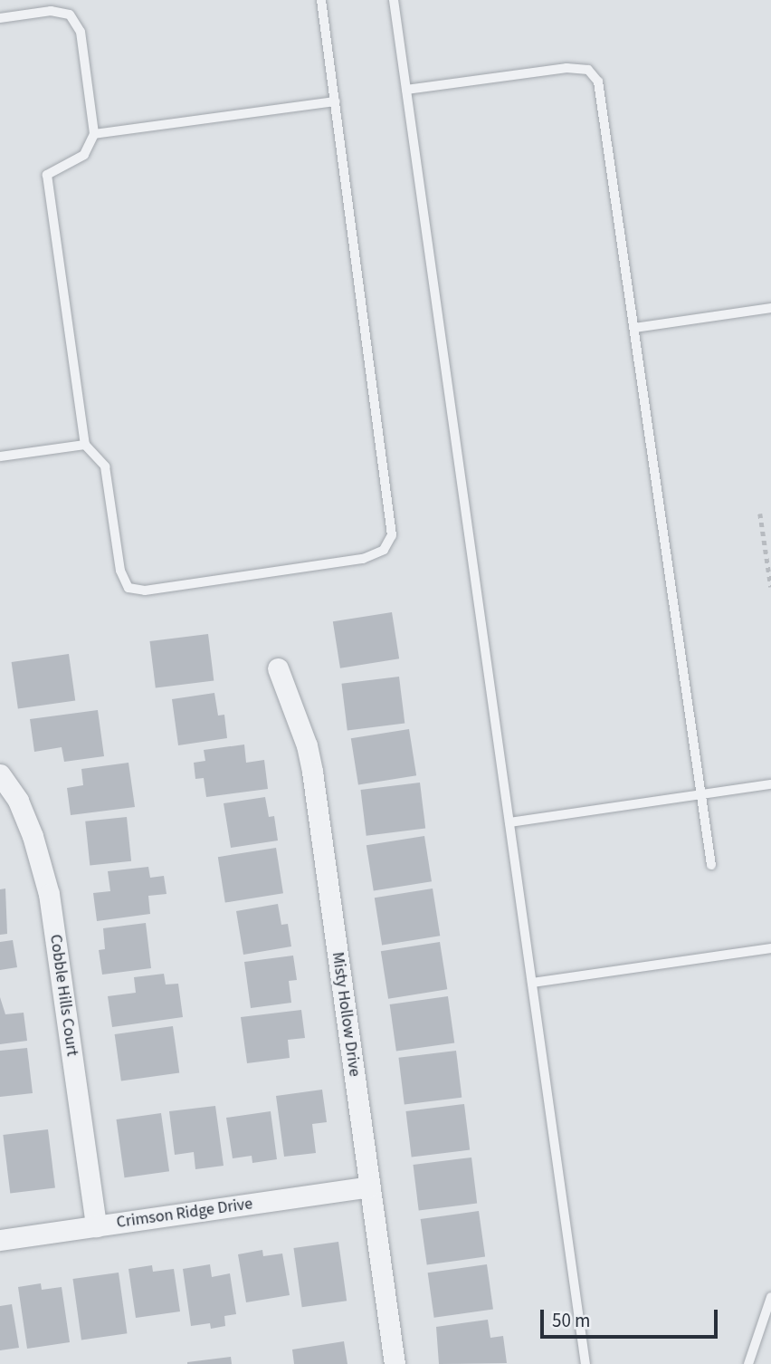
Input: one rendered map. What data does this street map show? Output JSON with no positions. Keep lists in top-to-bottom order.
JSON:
{
  "streets": {
    "street": ["Cobble Hills Court", "Misty Hollow Drive", "Crimson Ridge Drive"]
  },
  "crossings": [
    ["Cobble Hills Court", "Crimson Ridge Drive"],
    ["Misty Hollow Drive", "Crimson Ridge Drive"]
  ],
  "scale_bar": "50 m"
}
